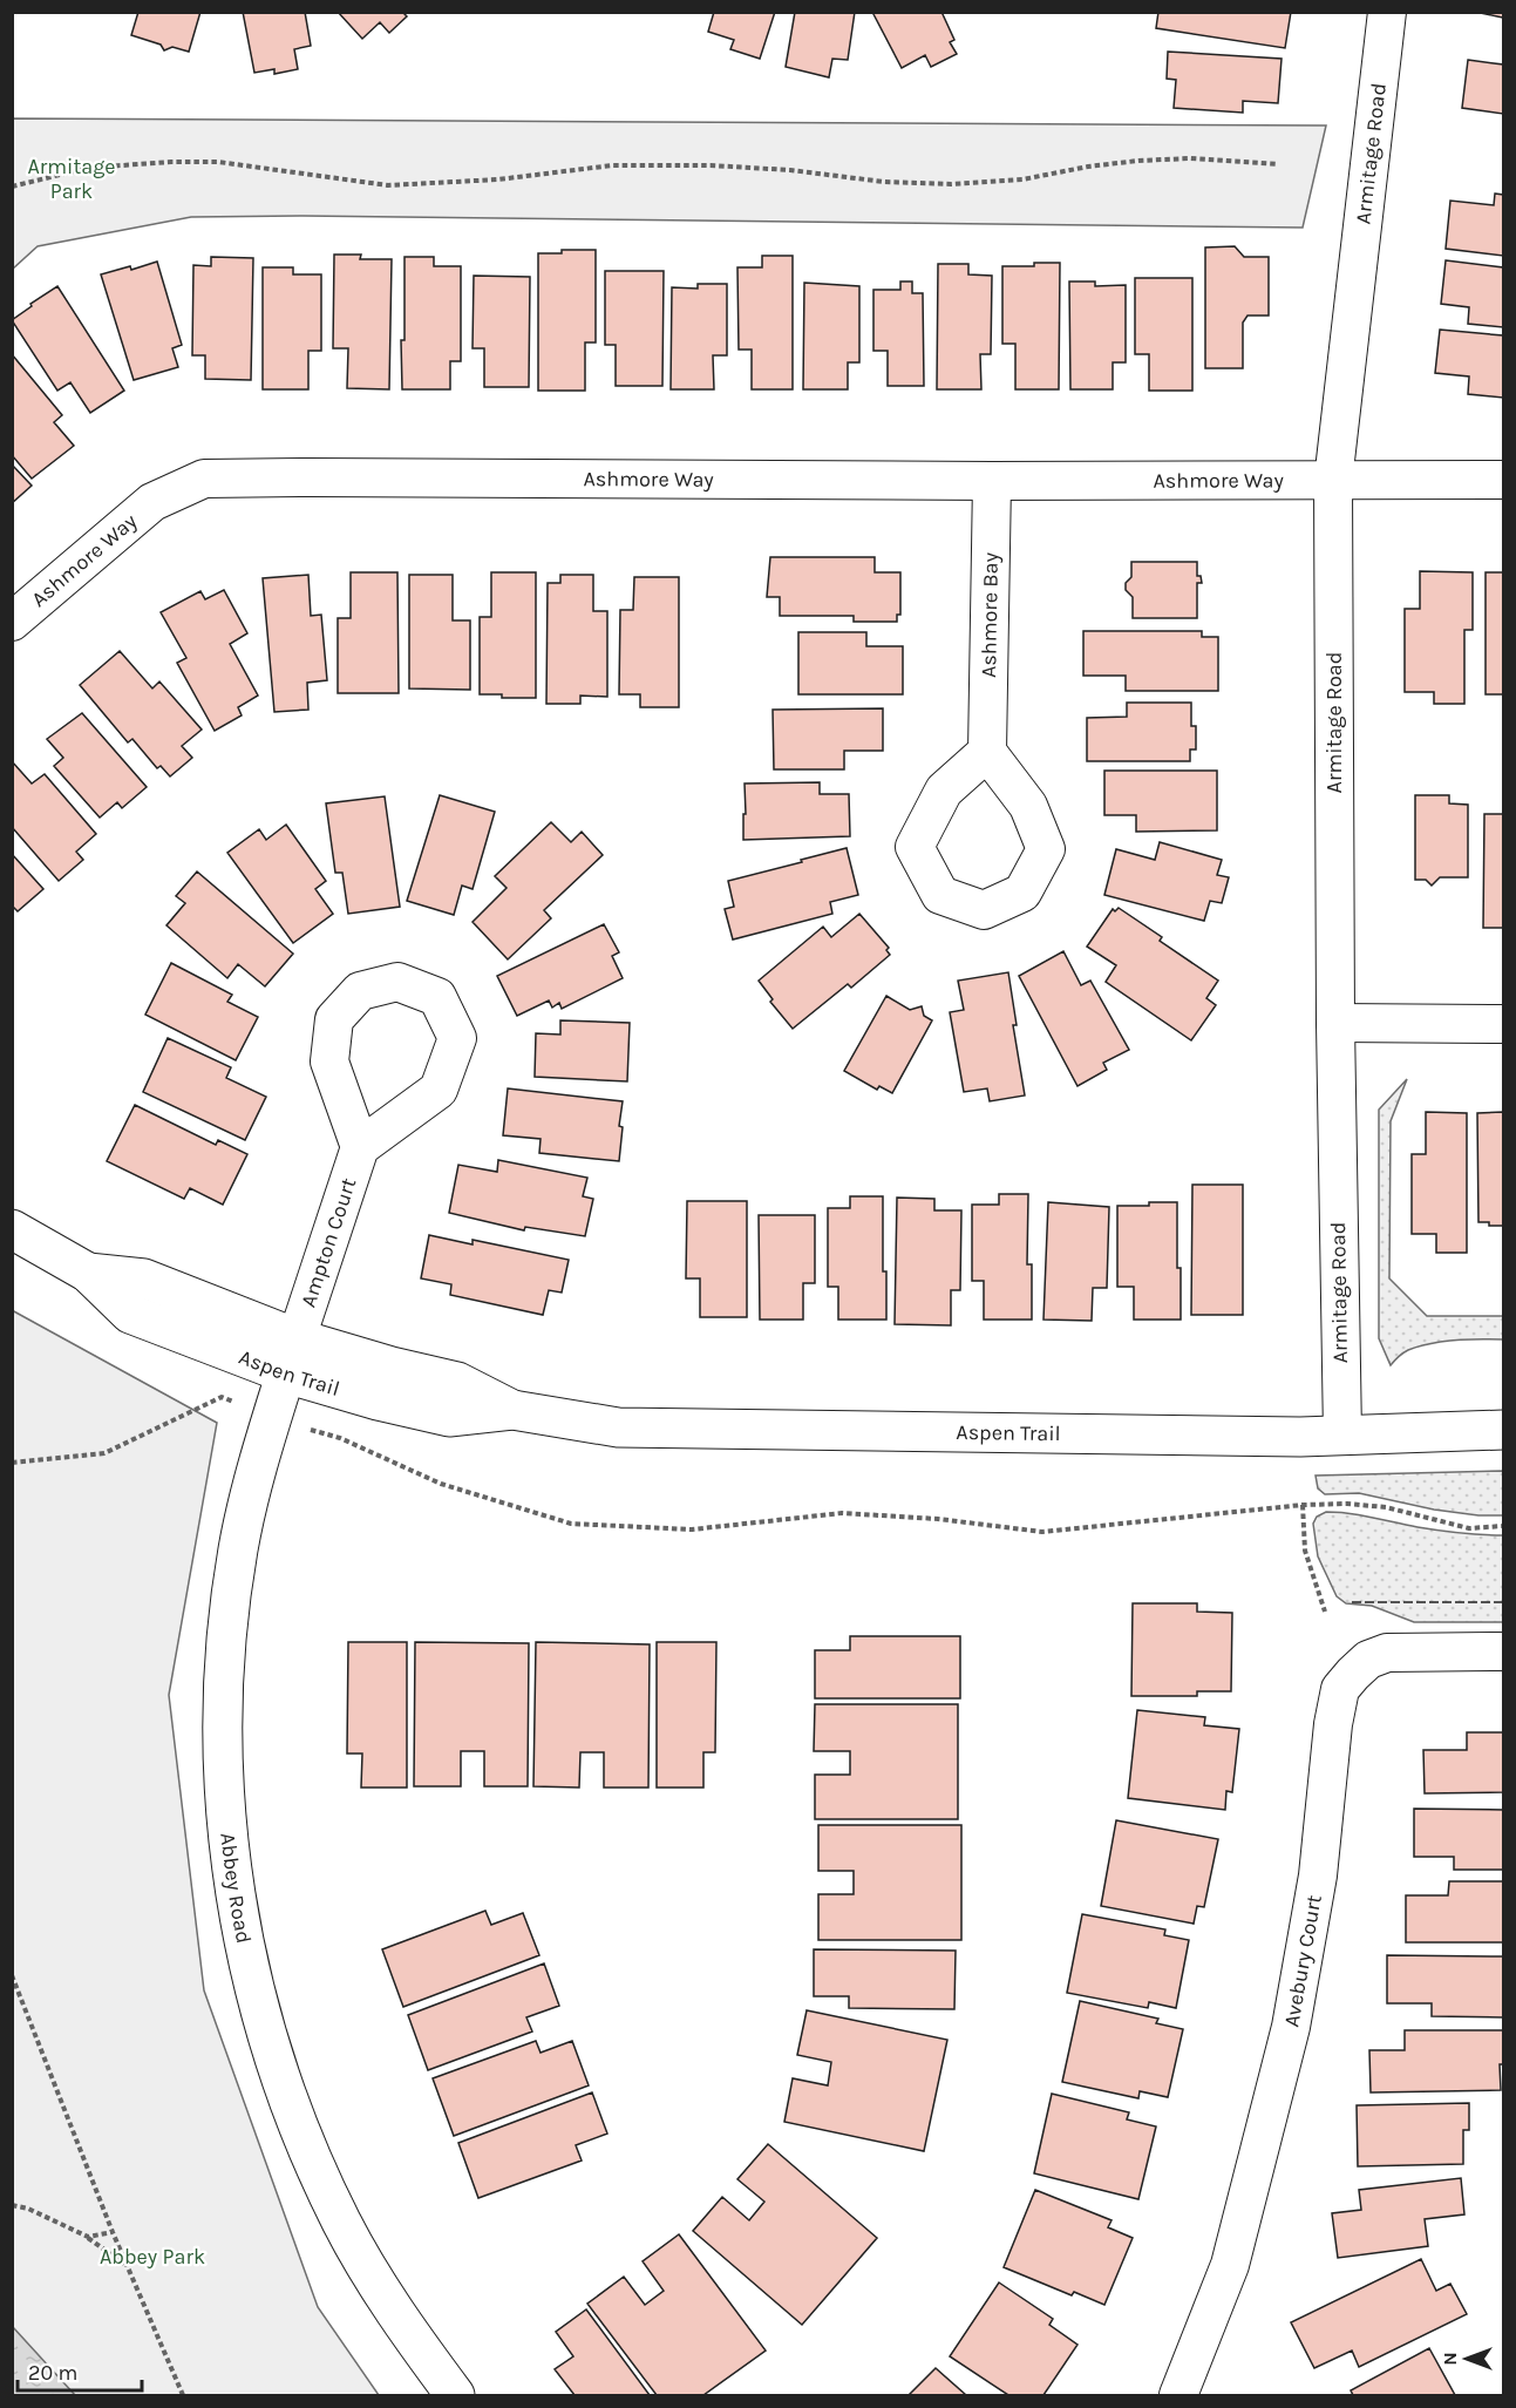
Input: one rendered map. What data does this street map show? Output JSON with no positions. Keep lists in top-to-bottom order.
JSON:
{
  "streets": {
    "street": [
      "Armitage Road",
      "Ashmore Way",
      "Ashmore Bay",
      "Ampton Court",
      "Aspen Trail",
      "Abbey Road",
      "Avebury Court"
    ]
  },
  "crossings": [
    ["Armitage Road", "Ashmore Way"],
    ["Armitage Road", "Aspen Trail"],
    ["Ashmore Way", "Ashmore Bay"],
    ["Ampton Court", "Aspen Trail"],
    ["Ampton Court", "Abbey Road"],
    ["Aspen Trail", "Abbey Road"]
  ],
  "parks": ["Armitage Park", "Abbey Park"],
  "scale_bar": "20 m",
  "north": "left"
}
